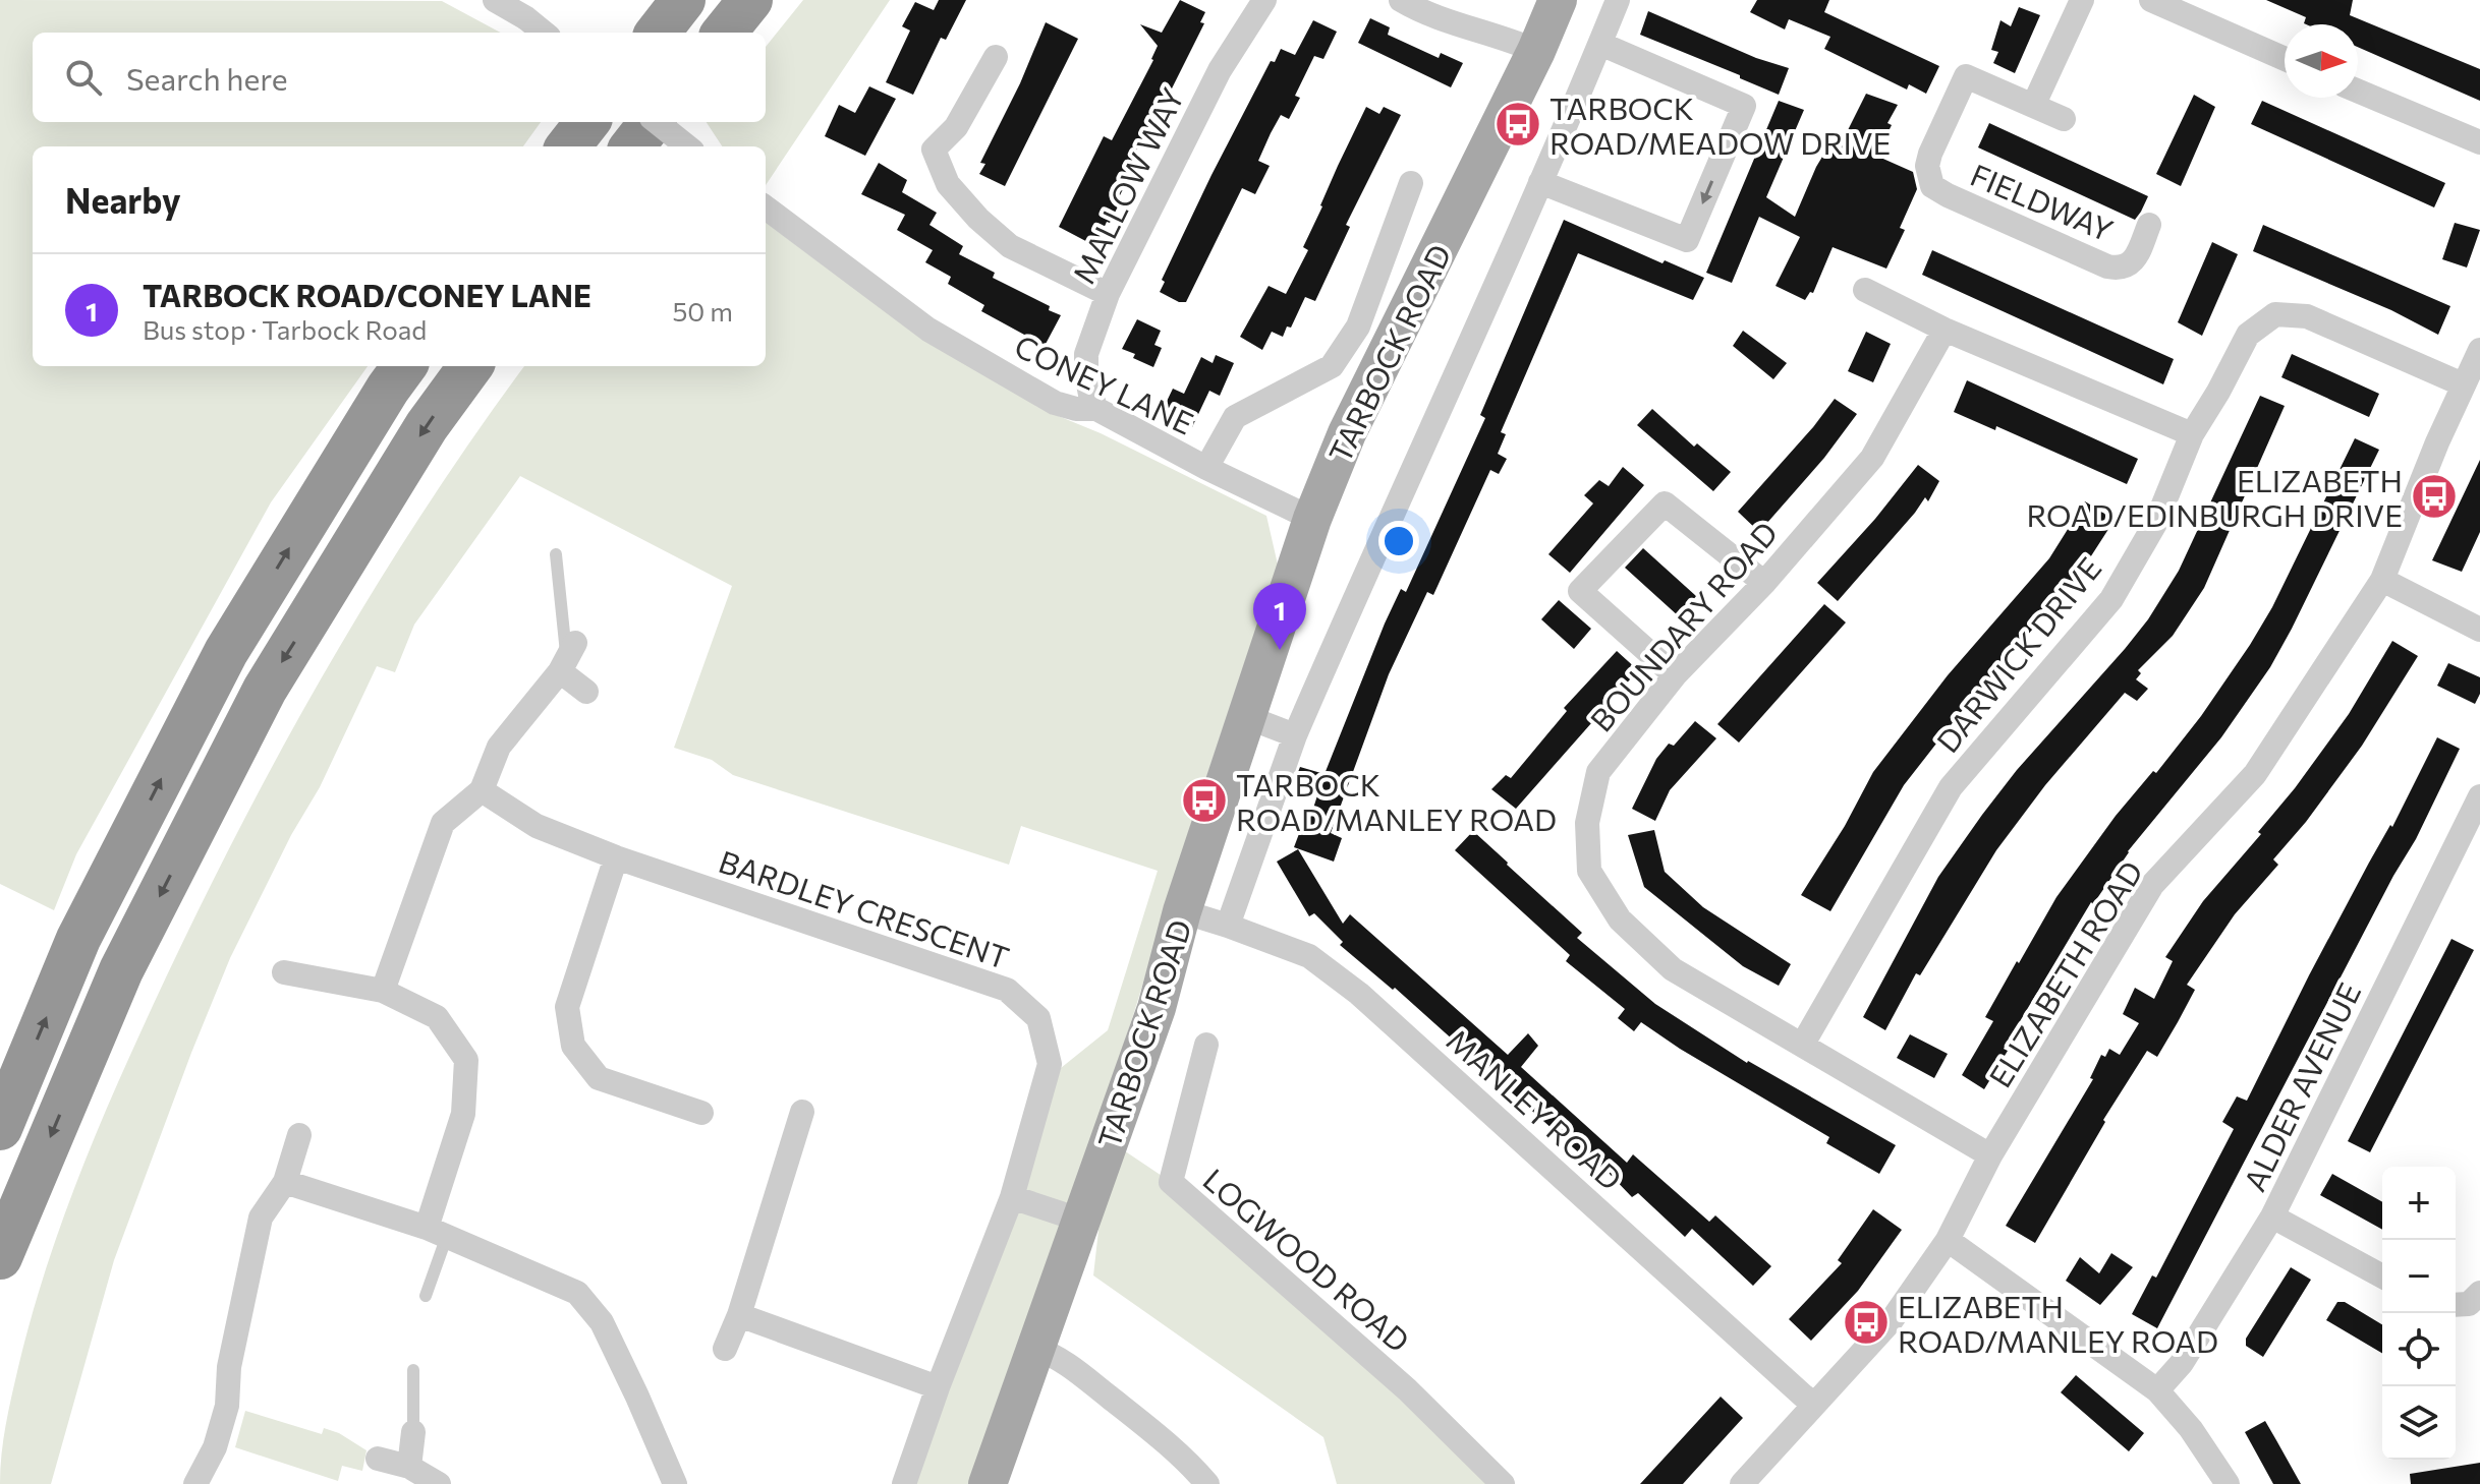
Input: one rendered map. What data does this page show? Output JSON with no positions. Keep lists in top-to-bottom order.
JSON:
{
  "streets": {
    "main road": ["TARBOCK ROAD"],
    "street": [
      "MALLOW WAY",
      "FIELDWAY",
      "CONEY LANE",
      "BOUNDARY ROAD",
      "DARWICK DRIVE",
      "BARDLEY CRESCENT",
      "ELIZABETH ROAD",
      "ALDER AVENUE",
      "MANLEY ROAD",
      "LOGWOOD ROAD"
    ]
  },
  "crossings": [
    ["MALLOW WAY", "CONEY LANE"],
    ["TARBOCK ROAD", "CONEY LANE"],
    ["TARBOCK ROAD", "MANLEY ROAD"],
    ["BOUNDARY ROAD", "DARWICK DRIVE"],
    ["BOUNDARY ROAD", "ELIZABETH ROAD"],
    ["DARWICK DRIVE", "ELIZABETH ROAD"],
    ["ELIZABETH ROAD", "MANLEY ROAD"]
  ],
  "places": {
    "bus stop": [
      "TARBOCK ROAD/MEADOW DRIVE",
      "ELIZABETH ROAD/EDINBURGH DRIVE",
      "TARBOCK ROAD/MANLEY ROAD",
      "ELIZABETH ROAD/MANLEY ROAD"
    ]
  },
  "north": "right",
  "page": {
    "search": "Search here",
    "heading": "Nearby",
    "list": [
      {
        "mark": "1",
        "name": "TARBOCK ROAD/CONEY LANE",
        "note": "Bus stop · Tarbock Road",
        "value": "50 m"
      }
    ],
    "pins": "1",
    "map_buttons": ["+", "−"]
  }
}
